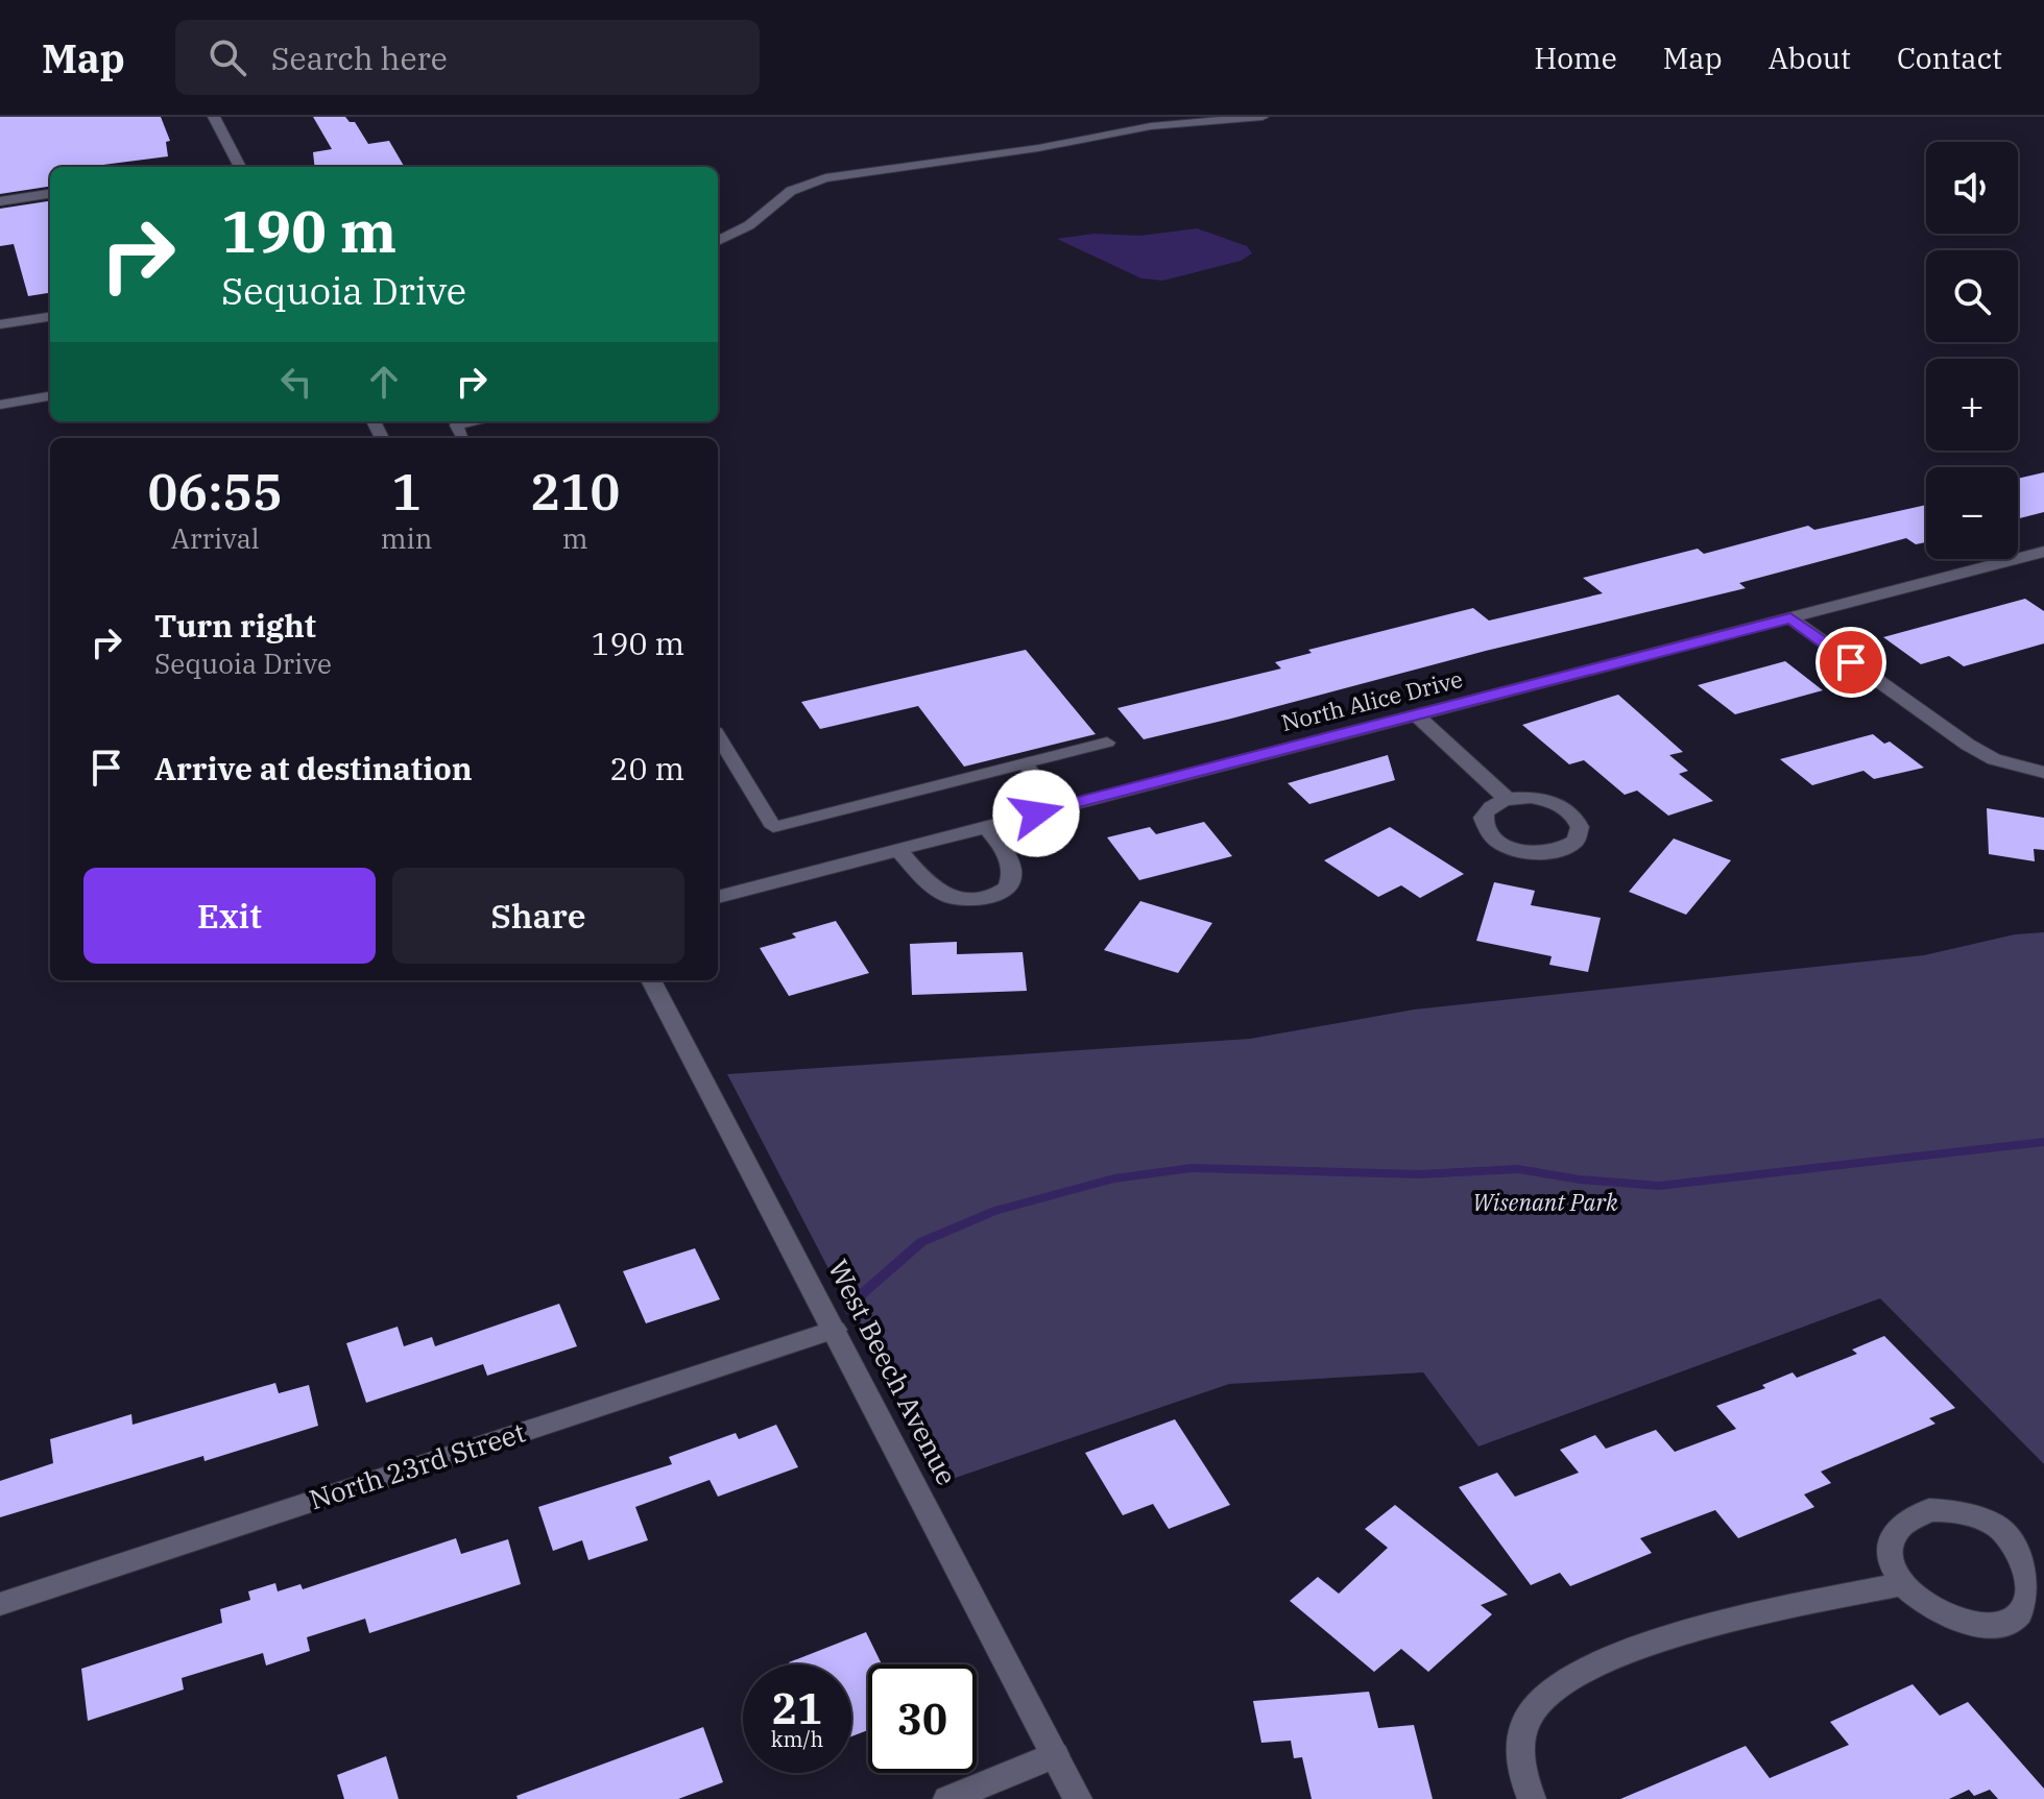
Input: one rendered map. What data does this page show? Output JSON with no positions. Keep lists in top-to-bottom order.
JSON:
{
  "streets": {
    "street": ["North Alice Drive", "West Beech Avenue", "North 23rd Street"]
  },
  "crossings": [
    ["West Beech Avenue", "North 23rd Street"]
  ],
  "parks": ["Wisenant Park"],
  "page": {
    "header": "Map",
    "search": "Search here",
    "nav": [
      "Home",
      "Map",
      "About",
      "Contact"
    ],
    "map_buttons": ["+", "−"],
    "turn": ["190 m", "Sequoia Drive"],
    "eta": [
      "06:55",
      "Arrival",
      "1",
      "min",
      "210",
      "m"
    ],
    "list": [
      {
        "name": "Turn right",
        "note": "Sequoia Drive",
        "value": "190 m"
      },
      {
        "name": "Arrive at destination",
        "value": "20 m"
      }
    ],
    "buttons": ["Exit", "Share"],
    "speed": "21 km/h",
    "limit": "30"
  }
}
